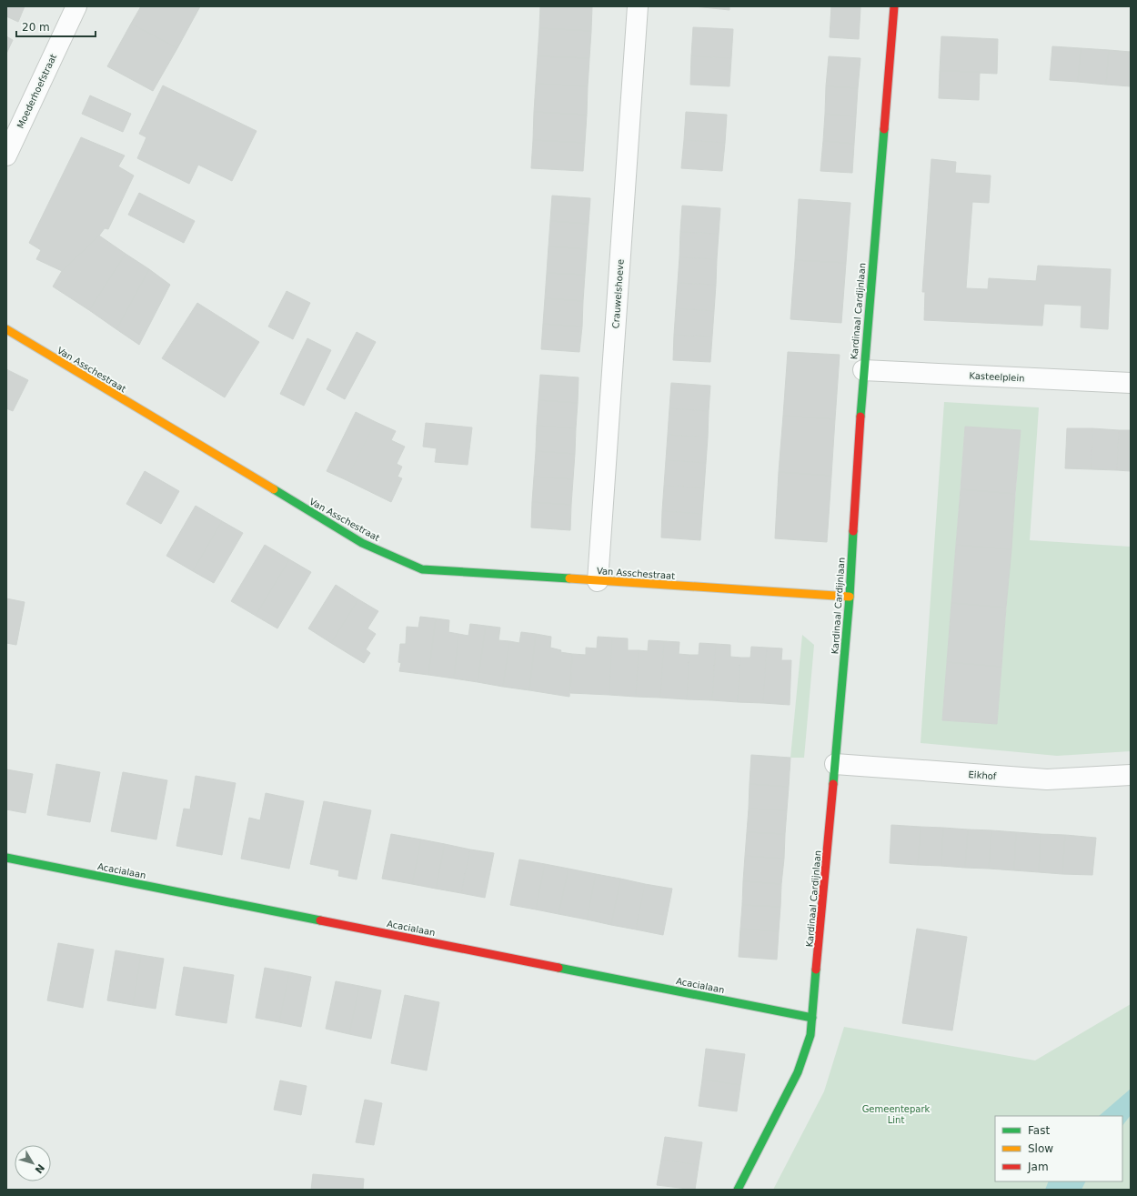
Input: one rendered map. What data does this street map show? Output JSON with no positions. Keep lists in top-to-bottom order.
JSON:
{
  "streets": {
    "street": [
      "Moederhoefstraat",
      "Crauwelshoeve",
      "Kardinaal Cardijnlaan",
      "Van Asschestraat",
      "Kasteelplein",
      "Eikhof",
      "Acacialaan"
    ]
  },
  "crossings": [
    ["Crauwelshoeve", "Van Asschestraat"],
    ["Kardinaal Cardijnlaan", "Van Asschestraat"],
    ["Kardinaal Cardijnlaan", "Kasteelplein"],
    ["Kardinaal Cardijnlaan", "Eikhof"],
    ["Kardinaal Cardijnlaan", "Acacialaan"]
  ],
  "parks": ["Gemeentepark Lint"],
  "legend": ["Fast", "Slow", "Jam"],
  "scale_bar": "20 m",
  "north": "bottom right"
}
